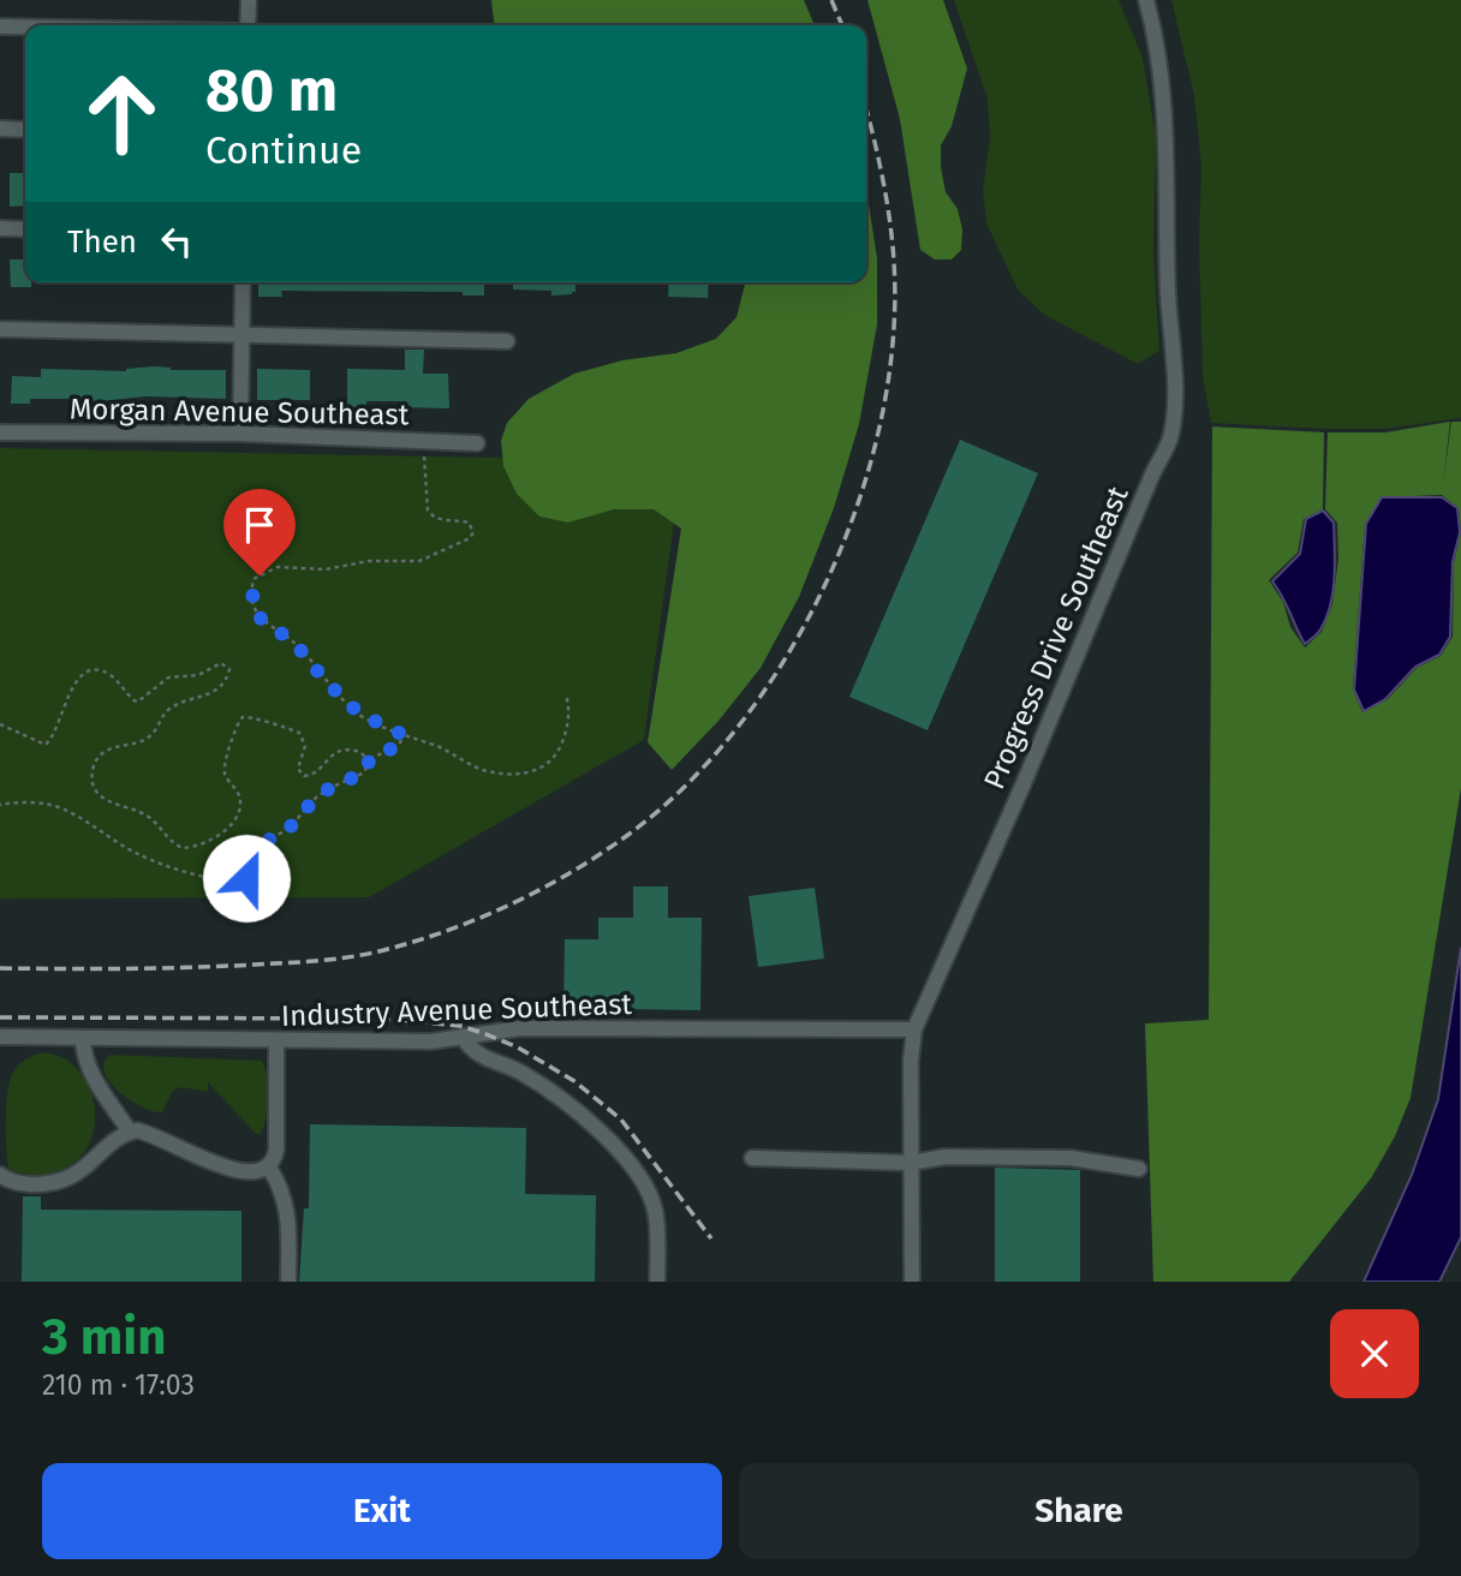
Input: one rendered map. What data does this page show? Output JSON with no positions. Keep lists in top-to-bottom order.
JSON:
{
  "streets": {
    "street": ["Morgan Avenue Southeast", "Progress Drive Southeast", "Industry Avenue Southeast"]
  },
  "crossings": [
    ["Progress Drive Southeast", "Industry Avenue Southeast"]
  ],
  "page": {
    "turn": ["80 m", "Continue"],
    "then": "Then",
    "heading": ["3 min", "210 m · 17:03"],
    "buttons": ["Exit", "Share"]
  }
}
